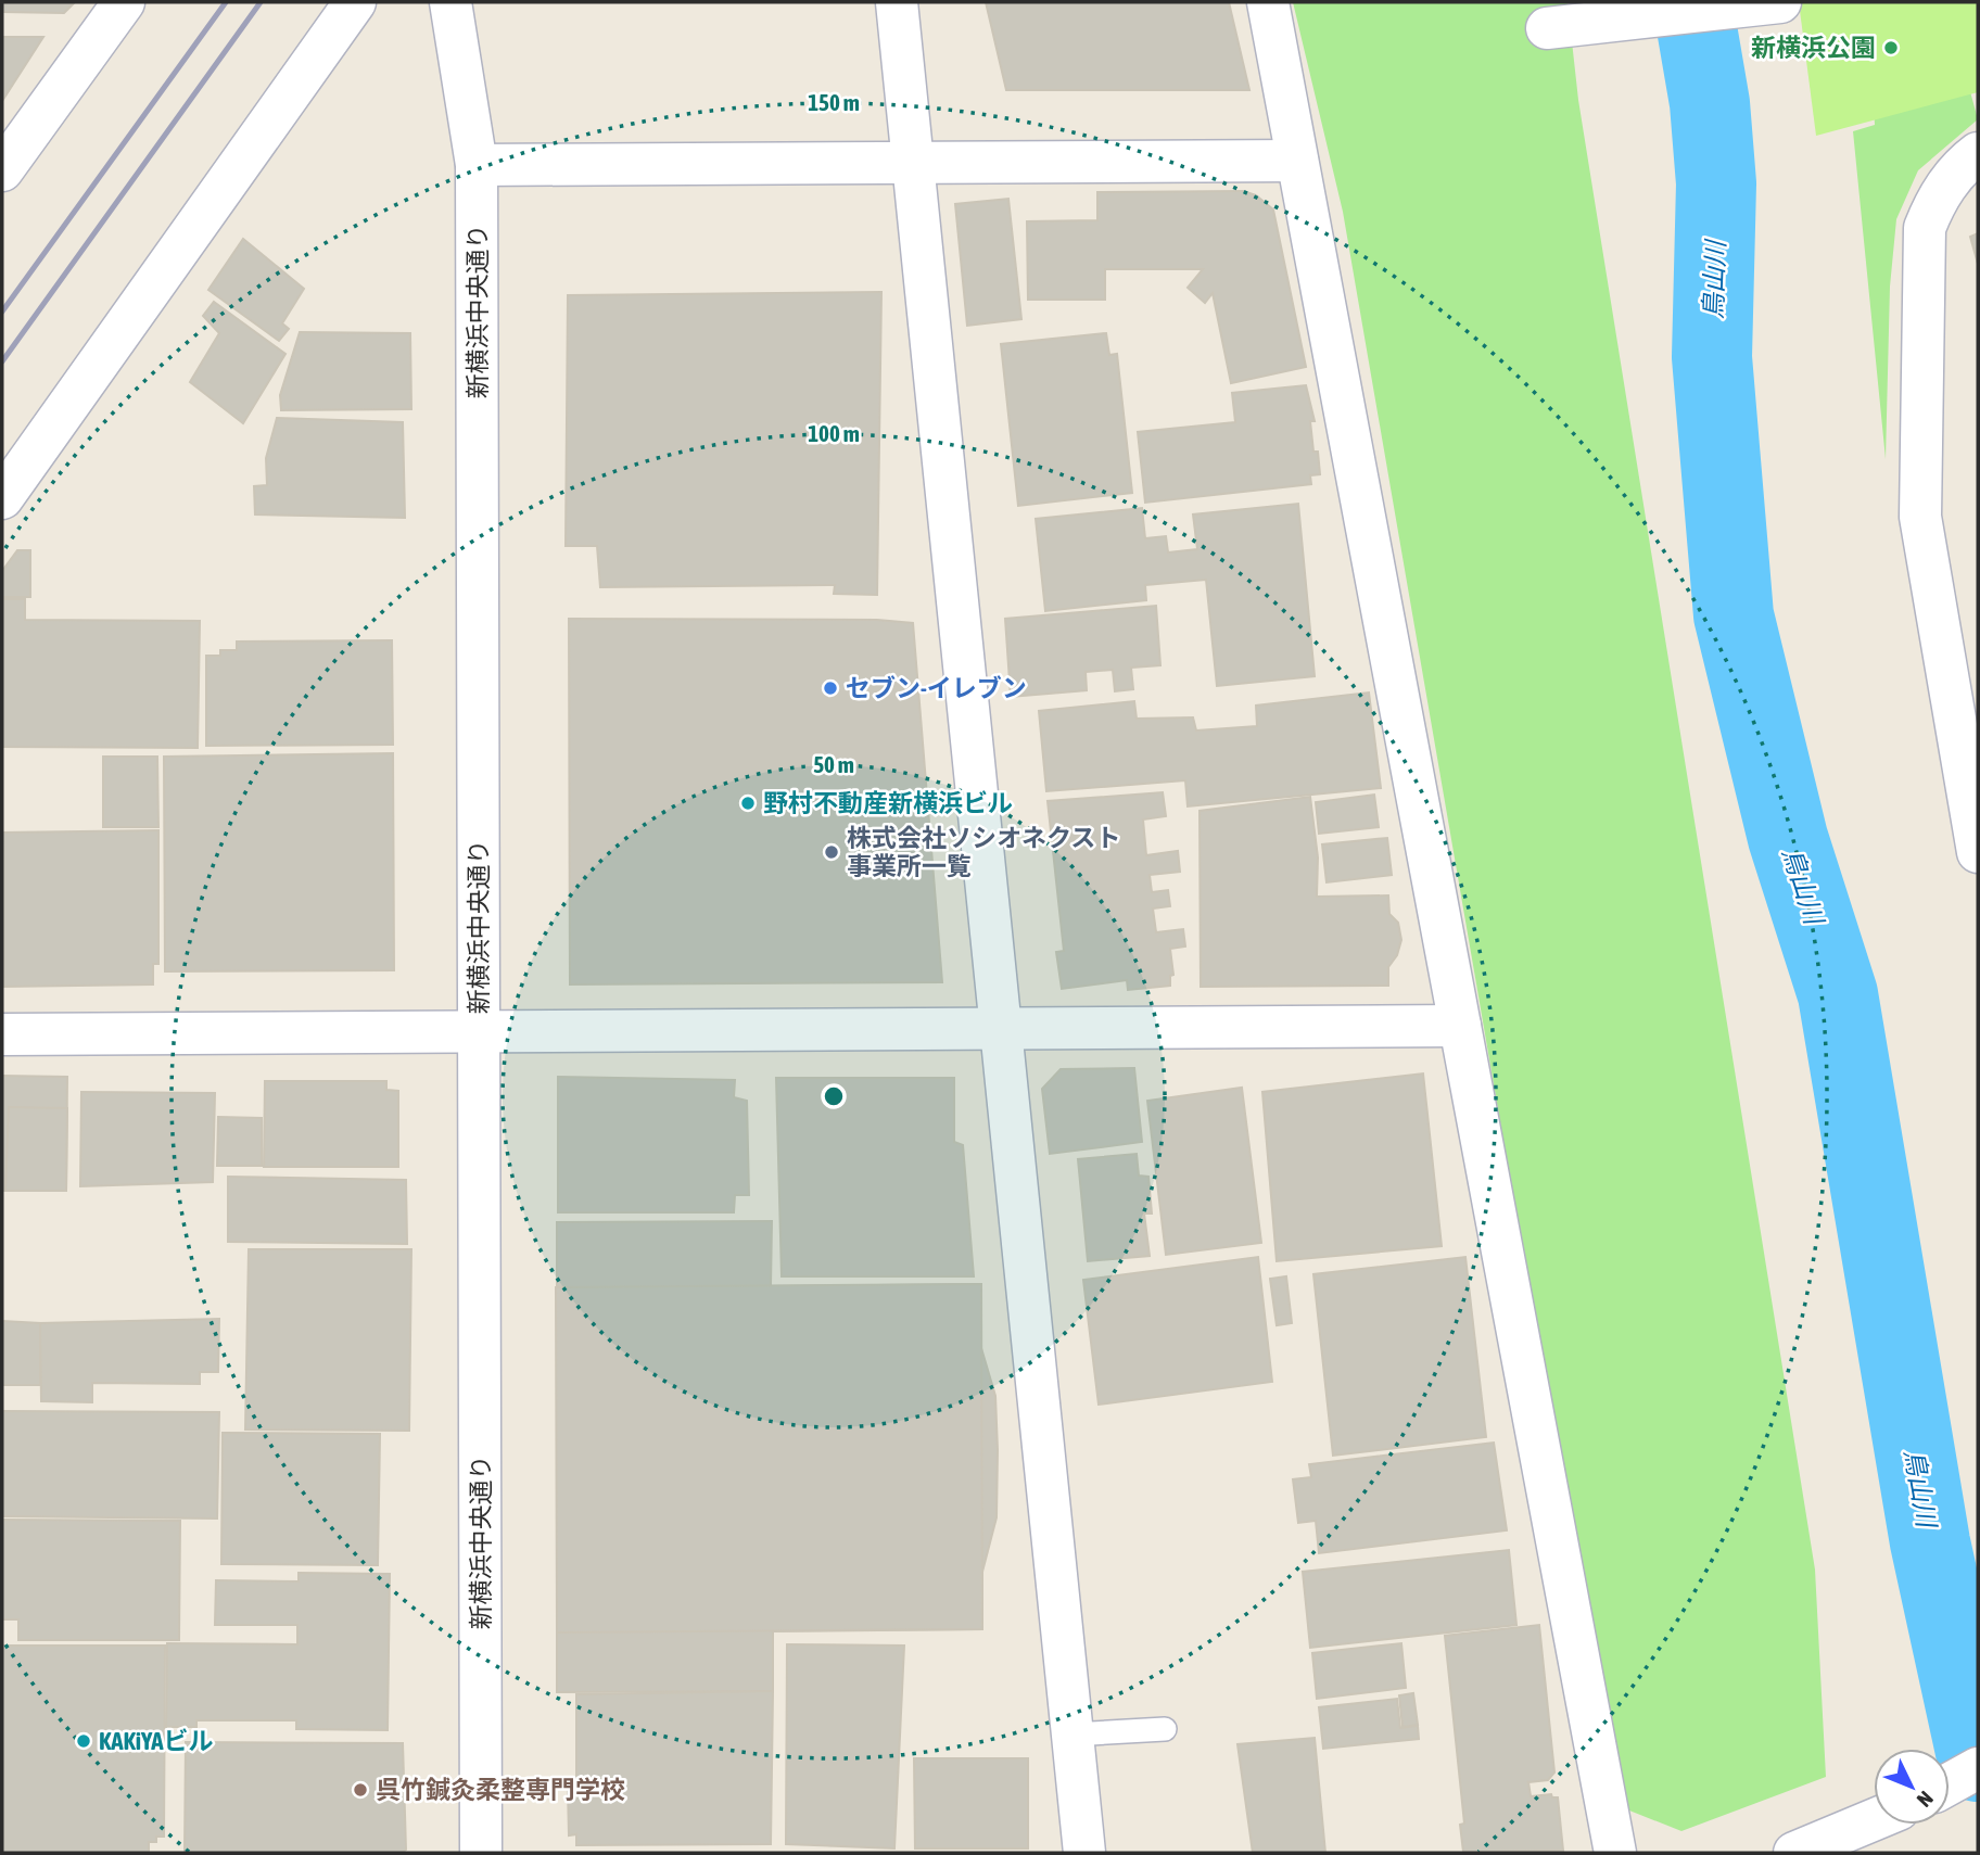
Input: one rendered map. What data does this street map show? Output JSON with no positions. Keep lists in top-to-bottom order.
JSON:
{
  "streets": {
    "street": ["新横浜中央通り"]
  },
  "water": ["鳥山川"],
  "places": [
    "新横浜公園",
    "セブン-イレブン",
    "野村不動産新横浜ビル",
    "株式会社ソシオネクスト 事業所一覧",
    "KAKiYAビル",
    "呉竹鍼灸柔整専門学校"
  ],
  "north": "bottom right",
  "rings": ["150 m", "100 m", "50 m"]
}
